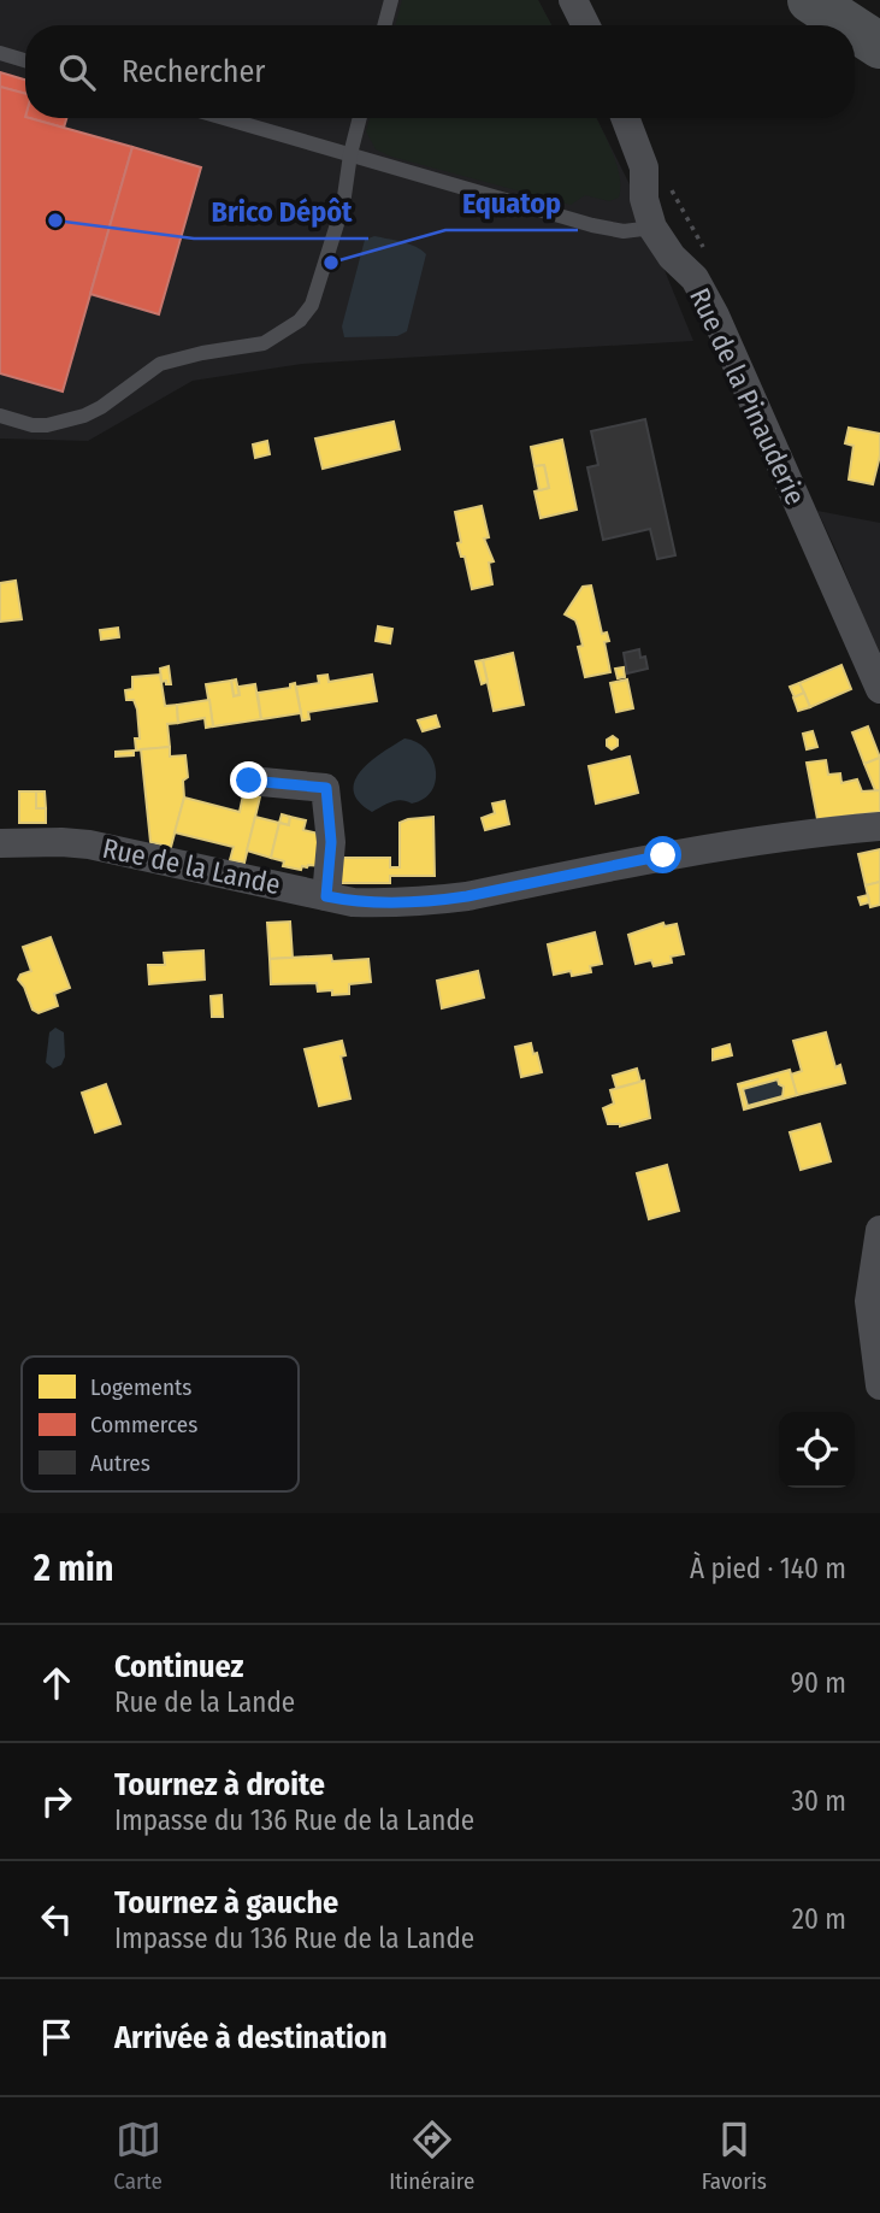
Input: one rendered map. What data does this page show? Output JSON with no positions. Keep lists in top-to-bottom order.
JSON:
{
  "streets": {
    "street": ["Rue de la Pinauderie", "Rue de la Lande"]
  },
  "places": ["Brico Dépôt", "Equatop"],
  "legend": ["Logements", "Commerces", "Autres"],
  "page": {
    "search": "Rechercher",
    "heading": ["2 min", "À pied · 140 m"],
    "list": [
      ["Continuez", "Rue de la Lande", "90 m"],
      ["Tournez à droite", "Impasse du 136 Rue de la Lande", "30 m"],
      ["Tournez à gauche", "Impasse du 136 Rue de la Lande", "20 m"],
      "Arrivée à destination"
    ],
    "nav": ["Carte", "Itinéraire", "Favoris"]
  }
}
